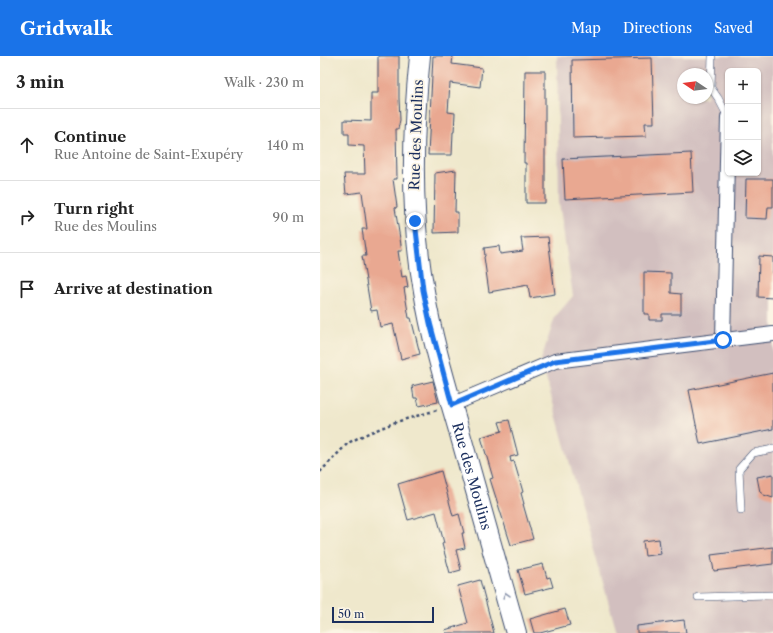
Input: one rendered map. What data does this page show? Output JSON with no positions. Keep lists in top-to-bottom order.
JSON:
{
  "streets": {
    "main road": ["Rue des Moulins"]
  },
  "one_way": ["Rue des Moulins"],
  "scale_bar": "50 m",
  "north": "left",
  "page": {
    "header": "Gridwalk",
    "nav": ["Map", "Directions", "Saved"],
    "heading": ["3 min", "Walk · 230 m"],
    "map_buttons": ["+", "−"],
    "list": [
      ["Continue", "Rue Antoine de Saint-Exupéry", "140 m"],
      ["Turn right", "Rue des Moulins", "90 m"],
      "Arrive at destination"
    ],
    "scale": "50 m"
  }
}
